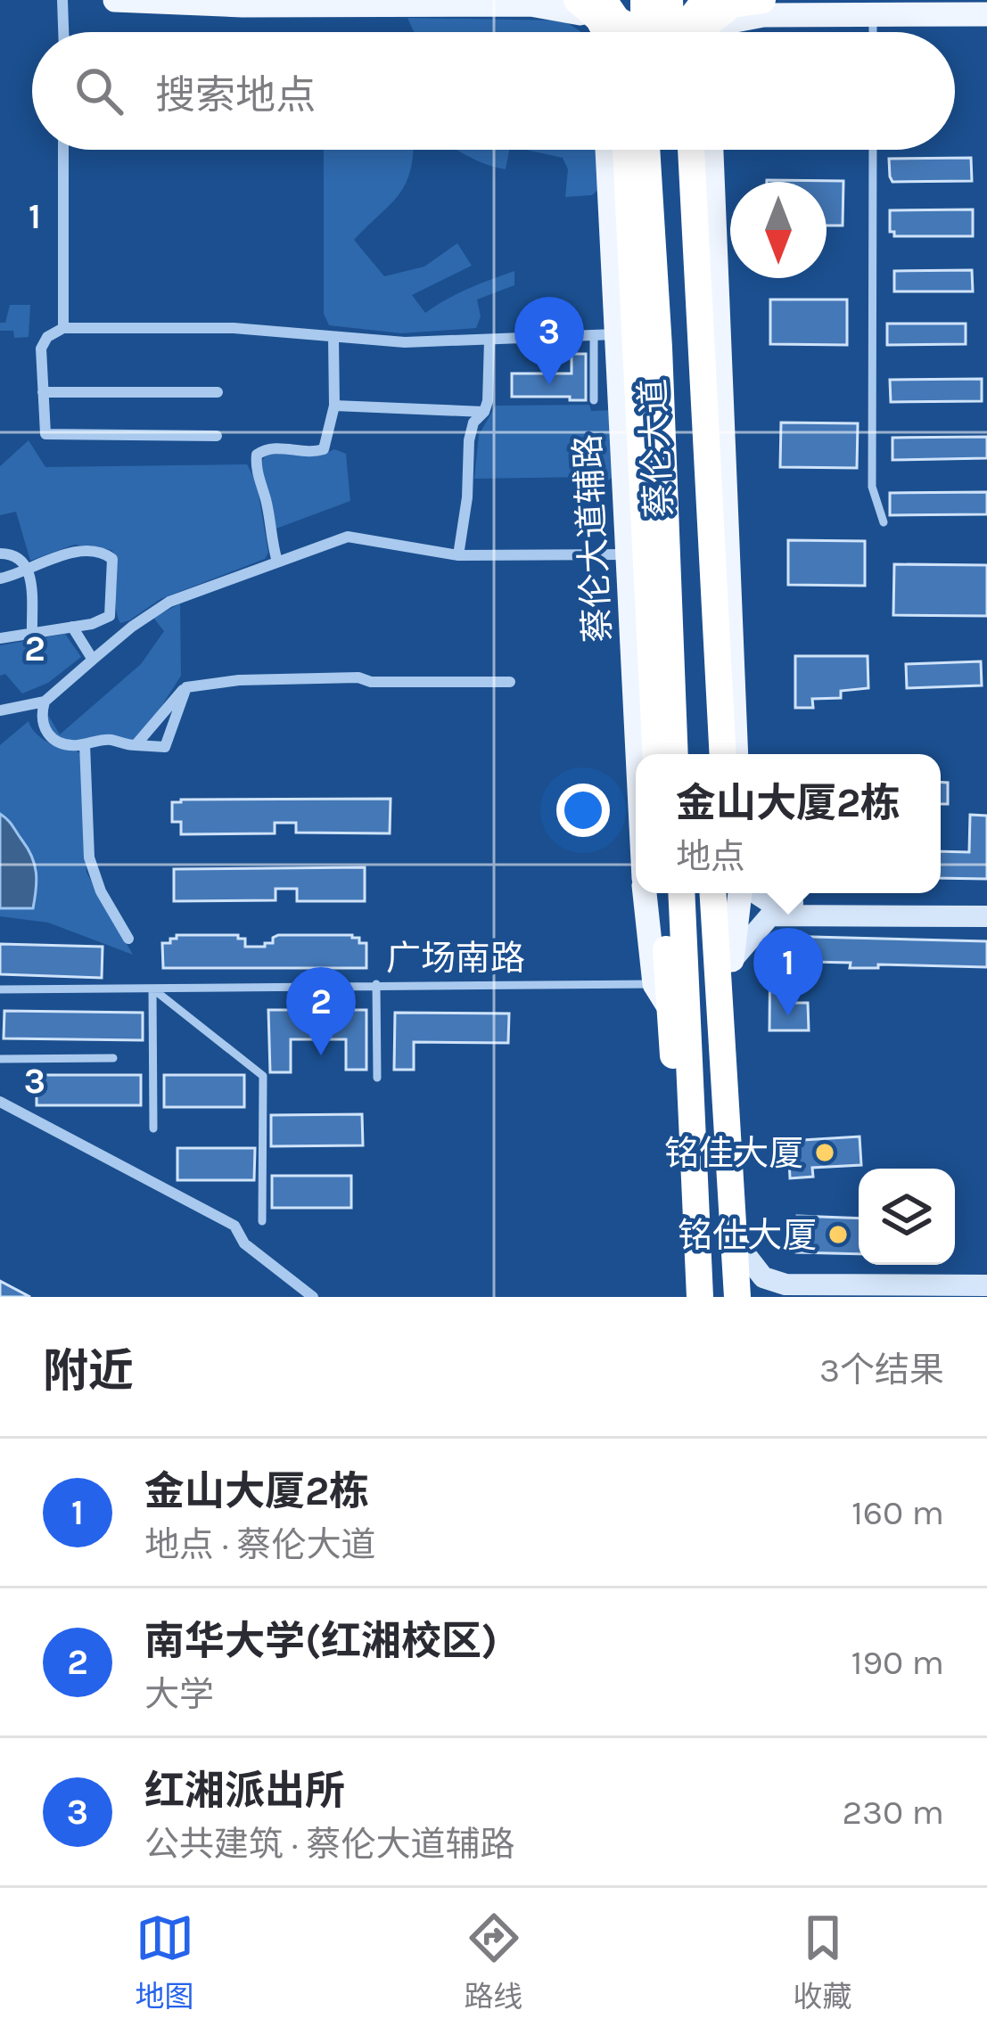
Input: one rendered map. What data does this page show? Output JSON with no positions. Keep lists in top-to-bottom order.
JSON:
{
  "streets": {
    "highway": ["蔡伦大道"],
    "main road": ["蔡伦大道辅路"],
    "lane": ["广场南路"]
  },
  "crossings": [
    ["蔡伦大道辅路", "广场南路"]
  ],
  "places": ["铭佳大厦", "铭仕大厦"],
  "north": "bottom",
  "page": {
    "search": "搜索地点",
    "pins": ["3", "1", "2"],
    "popup": ["金山大厦2栋", "地点"],
    "heading": ["附近", "3个结果"],
    "list": [
      {
        "mark": "1",
        "name": "金山大厦2栋",
        "note": "地点 · 蔡伦大道",
        "value": "160 m"
      },
      {
        "mark": "2",
        "name": "南华大学(红湘校区)",
        "note": "大学",
        "value": "190 m"
      },
      {
        "mark": "3",
        "name": "红湘派出所",
        "note": "公共建筑 · 蔡伦大道辅路",
        "value": "230 m"
      }
    ],
    "nav": ["地图", "路线", "收藏"]
  },
  "grid": {
    "rows": ["1", "2", "3"]
  }
}
